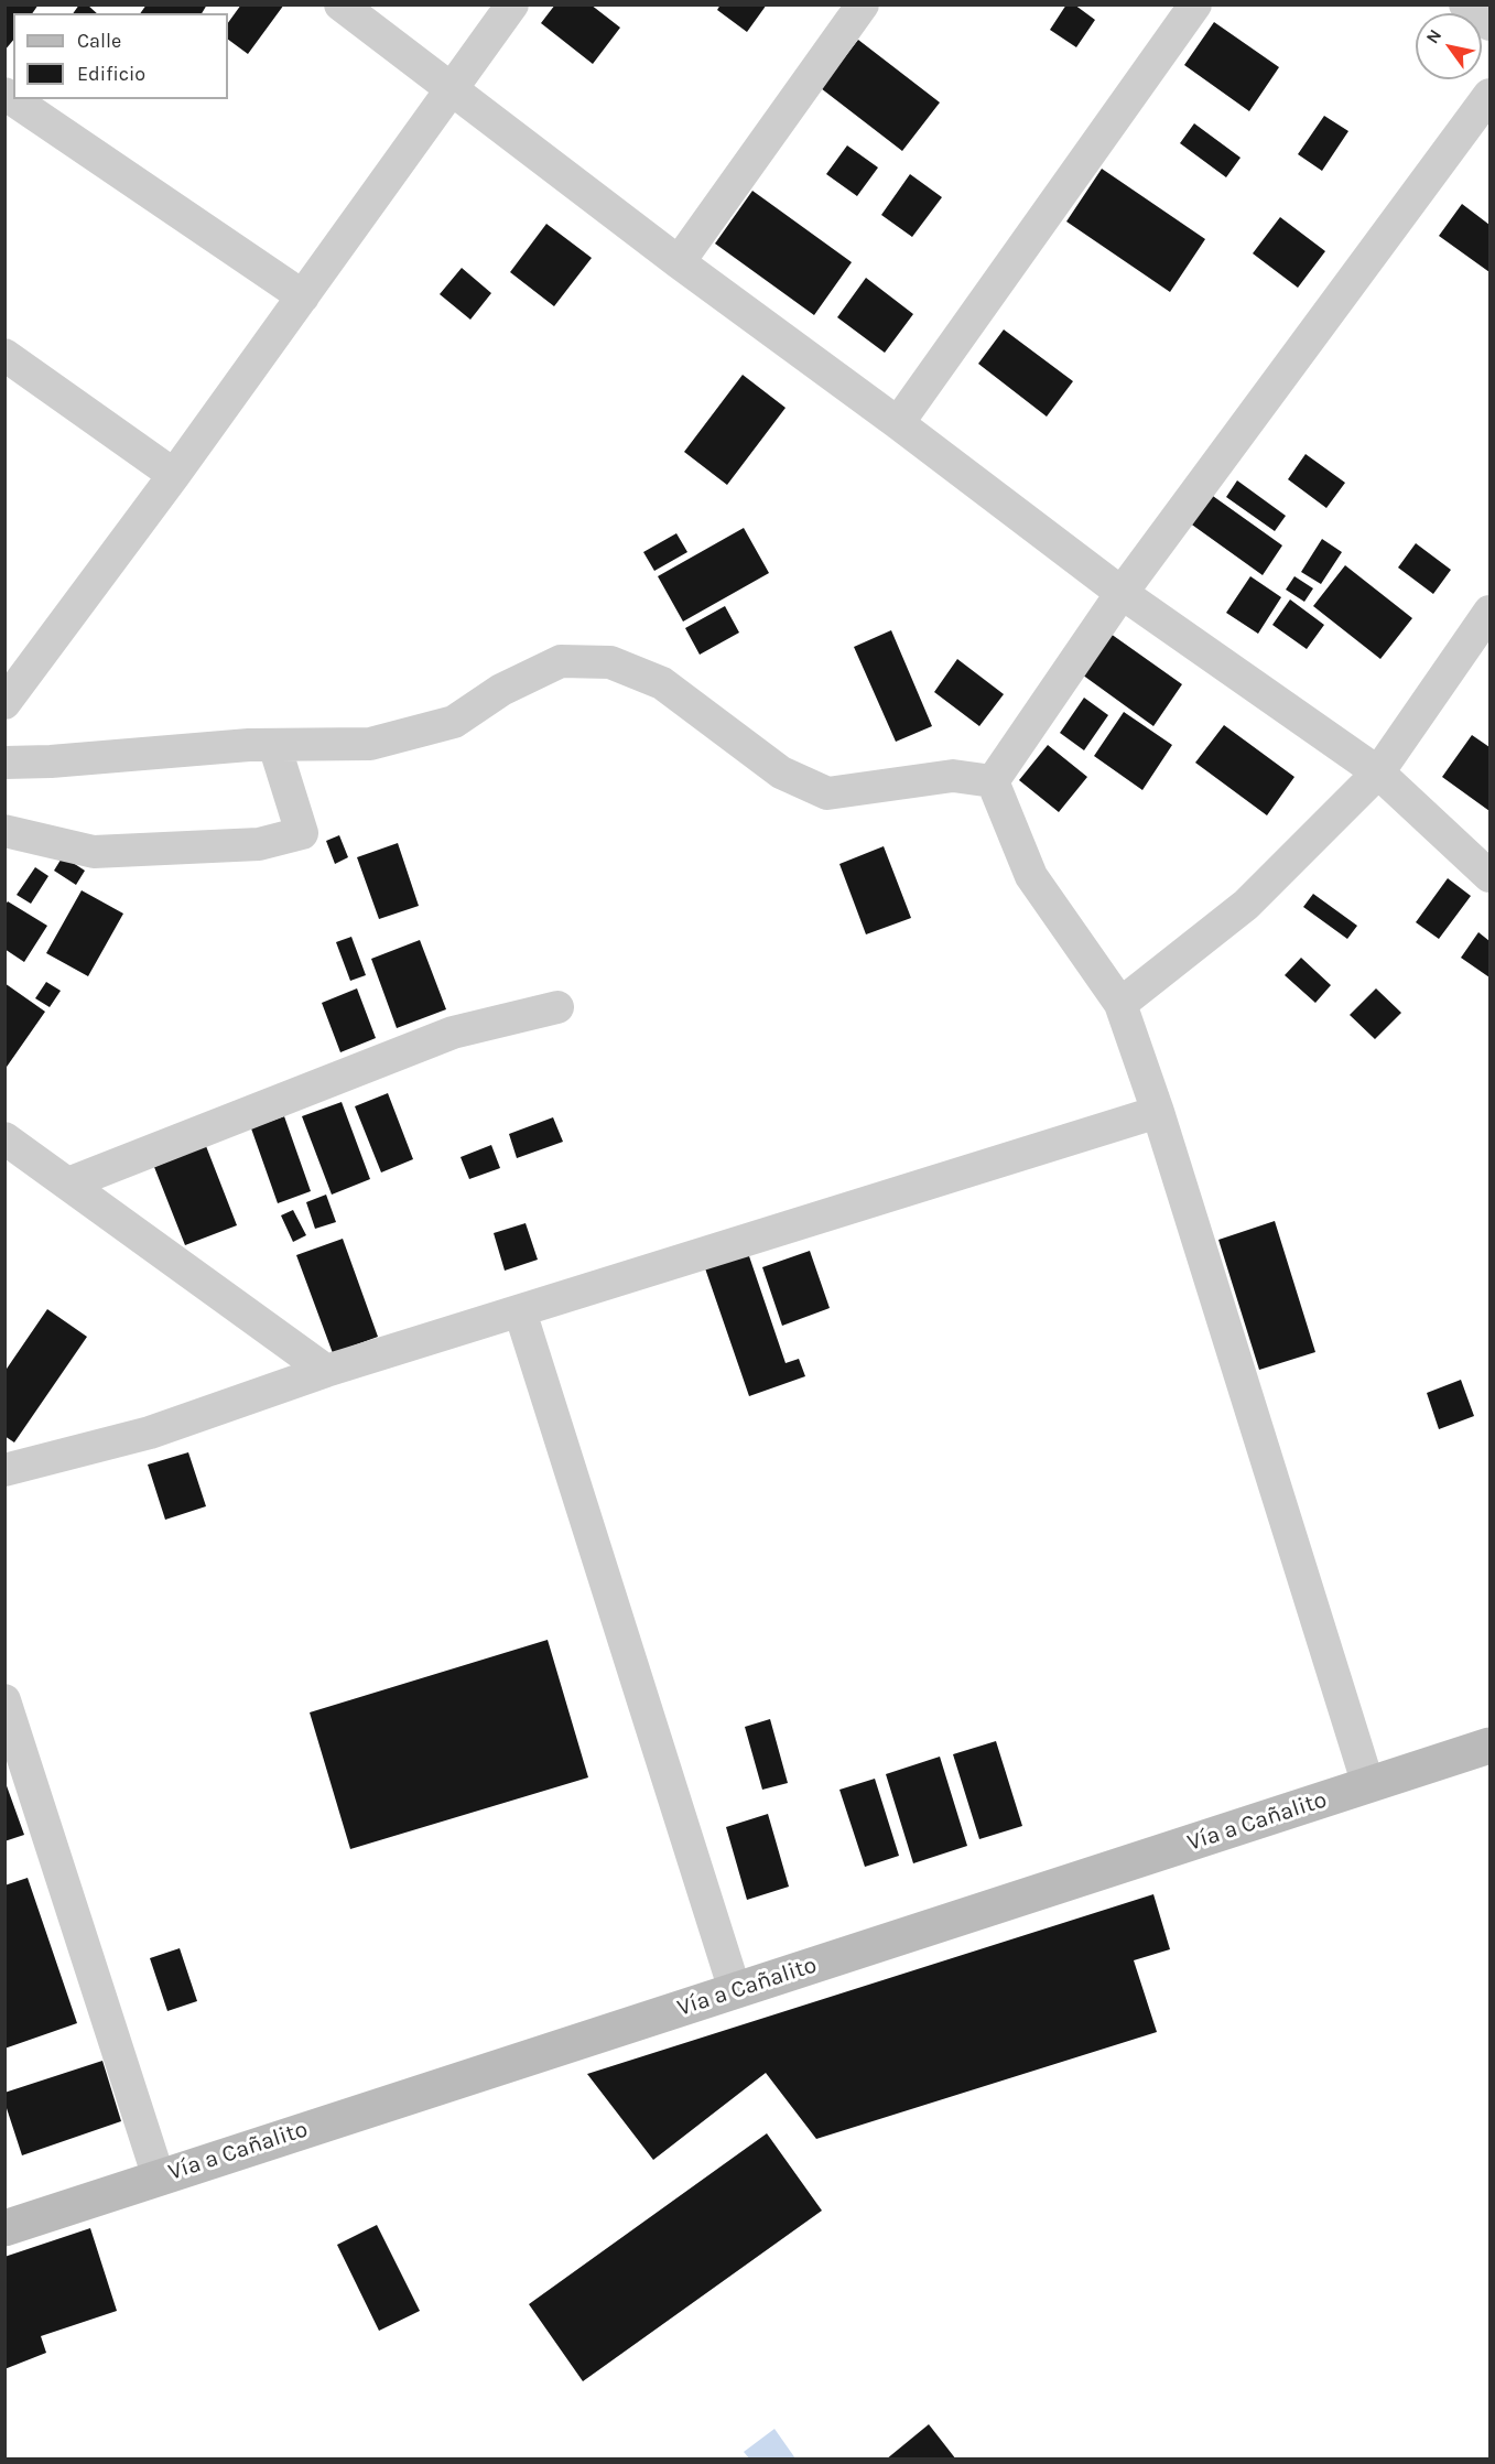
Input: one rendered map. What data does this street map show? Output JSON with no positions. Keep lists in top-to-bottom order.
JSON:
{
  "streets": {
    "main road": ["Vía a Cañalito"]
  },
  "legend": ["Calle", "Edificio"],
  "north": "top left"
}
